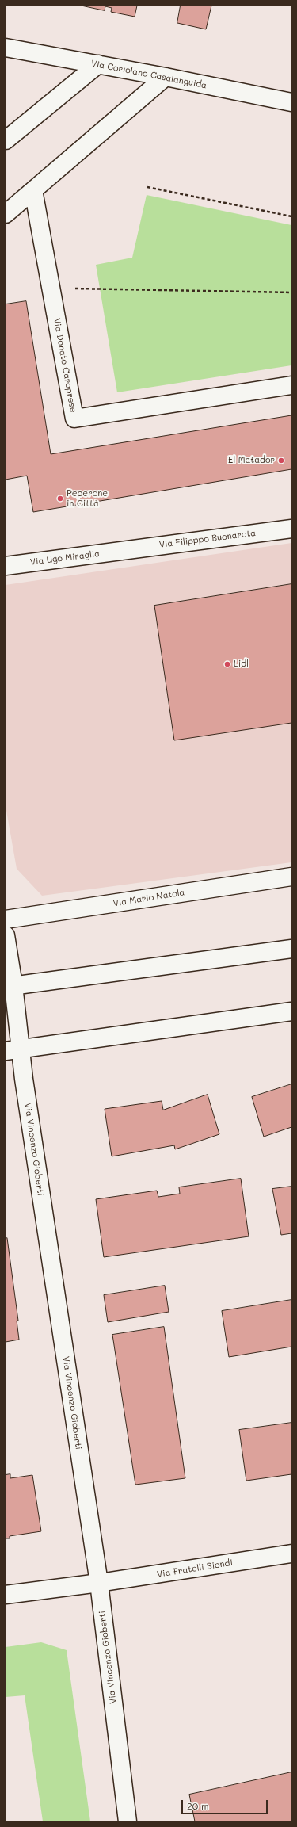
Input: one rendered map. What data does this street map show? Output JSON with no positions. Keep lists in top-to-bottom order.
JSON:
{
  "streets": {
    "street": [
      "Via Coriolano Casalanguida",
      "Via Donato Caroprese",
      "Via Filipppo Buonarota",
      "Via Ugo Miraglia",
      "Via Mario Natola",
      "Via Vincenzo Gioberti",
      "Via Fratelli Biondi"
    ]
  },
  "crossings": [
    ["Via Filipppo Buonarota", "Via Ugo Miraglia"],
    ["Via Vincenzo Gioberti", "Via Fratelli Biondi"]
  ],
  "places": ["El Matador", "Peperone in Città", "Lidl"],
  "scale_bar": "20 m"
}
